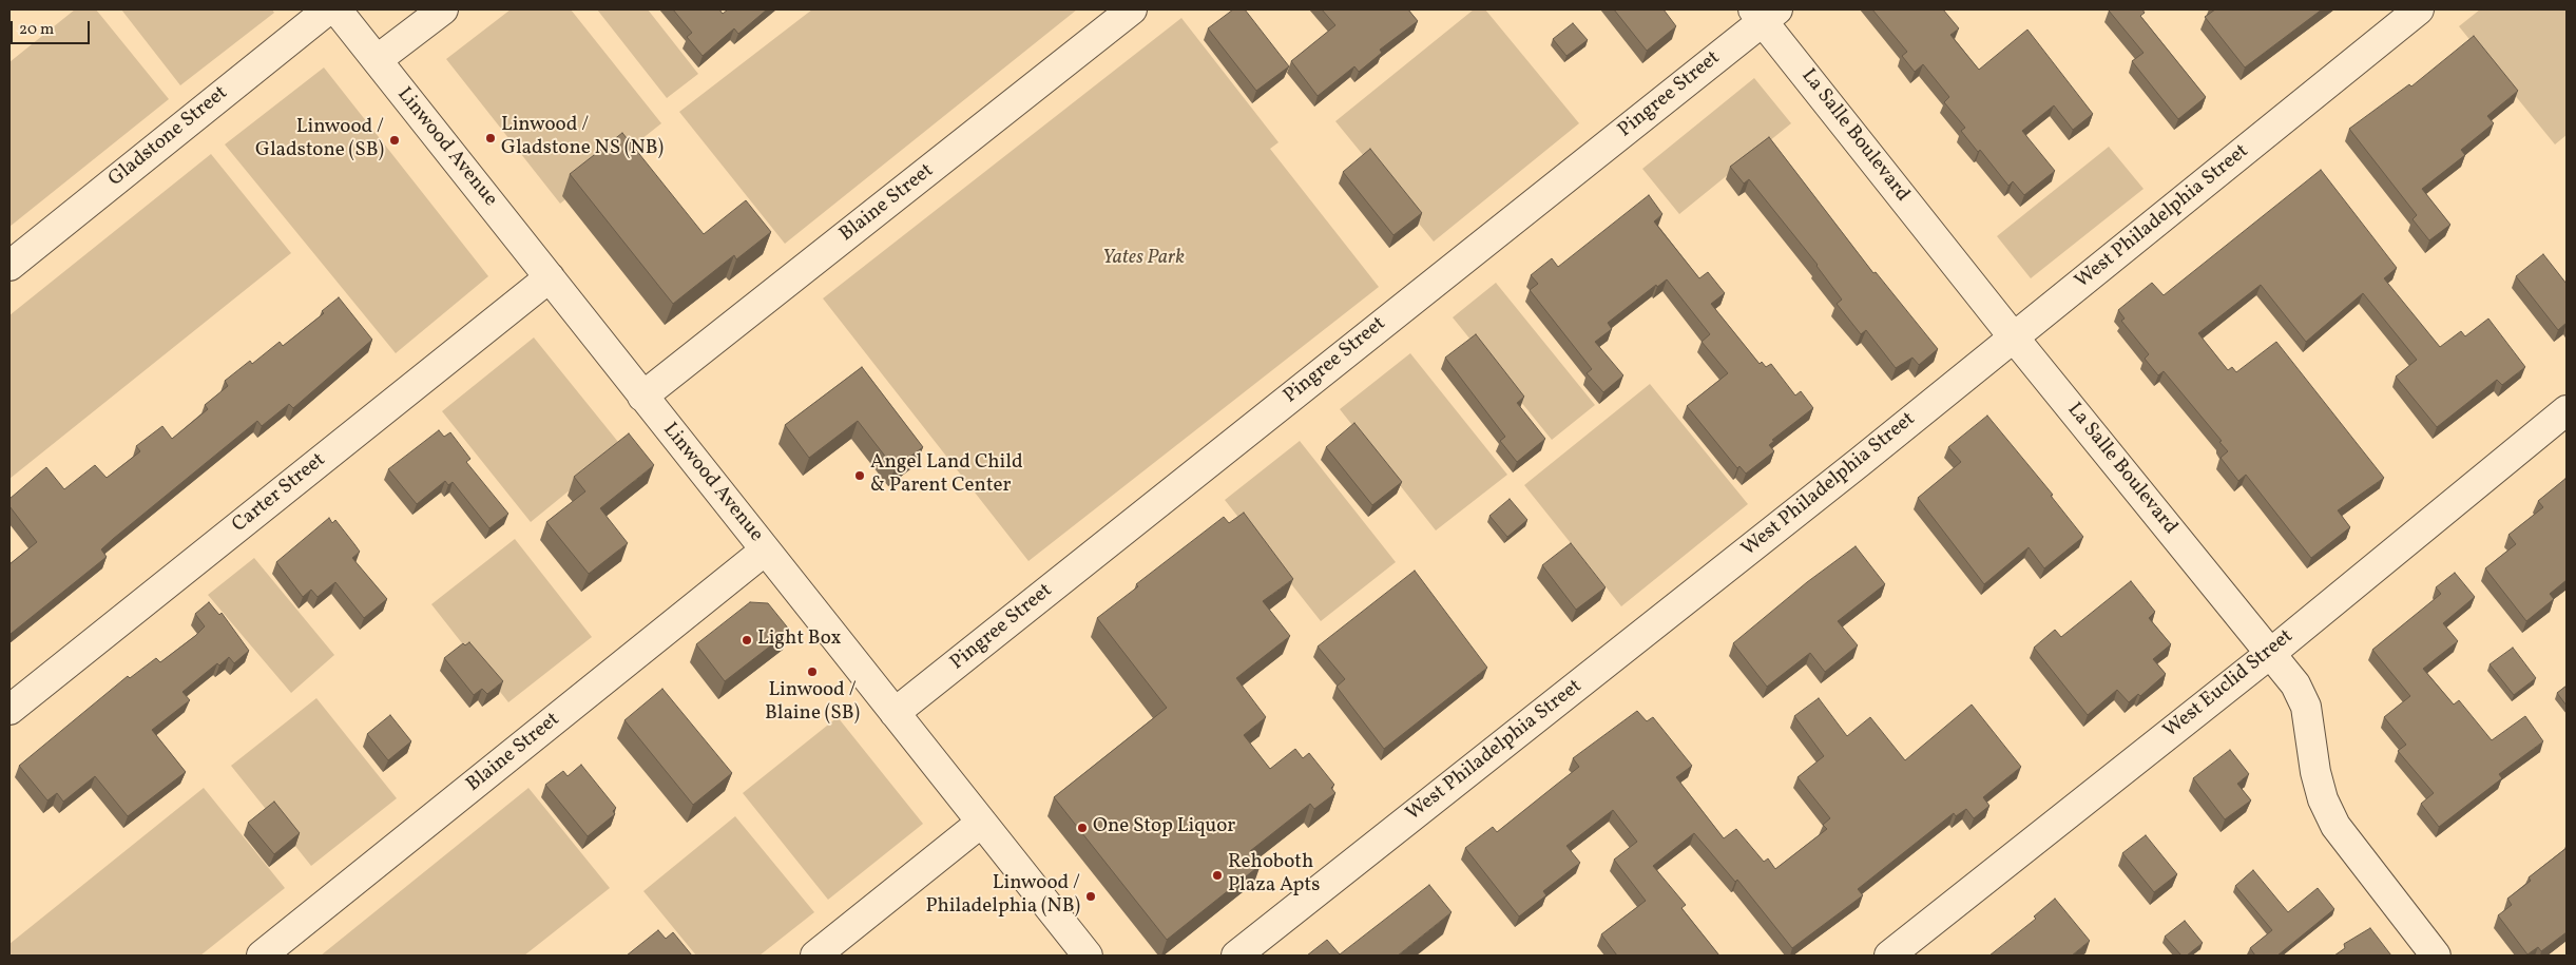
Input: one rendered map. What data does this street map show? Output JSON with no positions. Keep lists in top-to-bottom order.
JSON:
{
  "streets": {
    "street": [
      "Pingree Street",
      "La Salle Boulevard",
      "Gladstone Street",
      "Linwood Avenue",
      "Blaine Street",
      "West Philadelphia Street",
      "Carter Street",
      "West Euclid Street"
    ]
  },
  "crossings": [
    ["Pingree Street", "La Salle Boulevard"],
    ["Pingree Street", "Linwood Avenue"],
    ["La Salle Boulevard", "West Philadelphia Street"],
    ["La Salle Boulevard", "West Euclid Street"],
    ["Linwood Avenue", "Blaine Street"],
    ["Linwood Avenue", "Carter Street"]
  ],
  "parks": ["Yates Park"],
  "places": [
    "Linwood / Gladstone NS (NB)",
    "Linwood / Gladstone (SB)",
    "Angel Land Child & Parent Center",
    "Light Box",
    "Linwood / Blaine (SB)",
    "One Stop Liquor",
    "Rehoboth Plaza Apts",
    "Linwood / Philadelphia (NB)"
  ],
  "scale_bar": "20 m"
}
